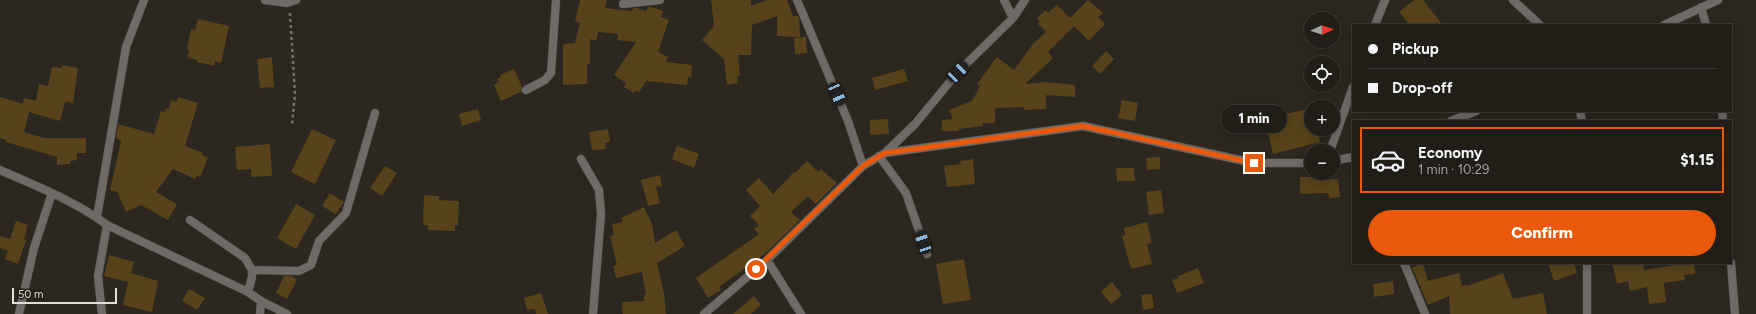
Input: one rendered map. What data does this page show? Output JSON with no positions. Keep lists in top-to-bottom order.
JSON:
{
  "scale_bar": "50 m",
  "north": "right",
  "page": {
    "map_buttons": ["+", "−"],
    "banner": ["Pickup", "Drop-off"],
    "bubble": "1 min",
    "list": [
      {
        "name": "Economy",
        "note": "1 min · 10:29",
        "value": "$1.15"
      }
    ],
    "buttons": "Confirm",
    "scale": "50 m"
  }
}
